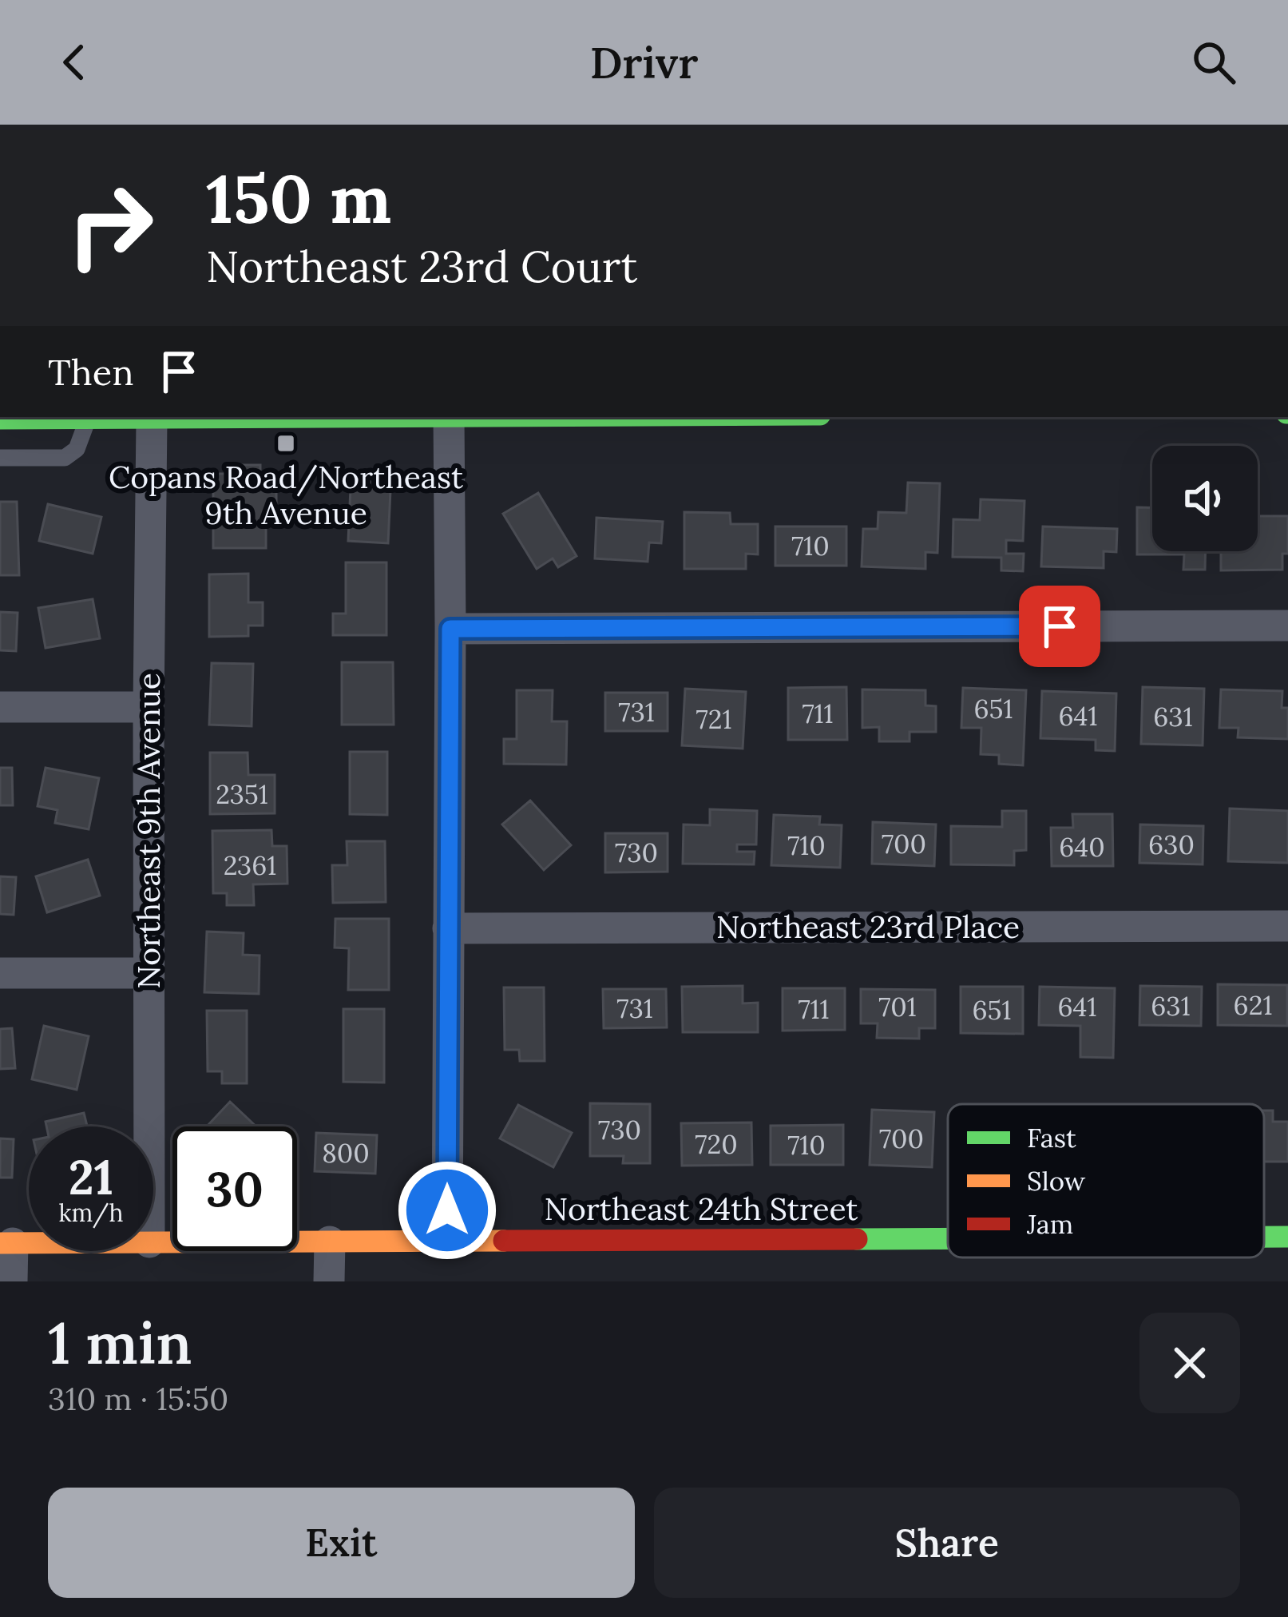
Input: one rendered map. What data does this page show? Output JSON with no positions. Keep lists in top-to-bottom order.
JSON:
{
  "streets": {
    "street": ["Northeast 9th Avenue", "Northeast 23rd Place", "Northeast 24th Street"]
  },
  "places": {
    "transit": ["Copans Road/Northeast 9th Avenue"]
  },
  "house_numbers": [
    "710",
    "651",
    "731",
    "711",
    "641",
    "631",
    "721",
    "2351",
    "700",
    "630",
    "710",
    "640",
    "730",
    "2361",
    "621",
    "631",
    "701",
    "641",
    "731",
    "711",
    "651",
    "730",
    "700",
    "720",
    "710",
    "800"
  ],
  "legend": ["Fast", "Slow", "Jam"],
  "page": {
    "header": "Drivr",
    "turn": ["150 m", "Northeast 23rd Court"],
    "then": "Then",
    "speed": "21 km/h",
    "limit": "30",
    "heading": ["1 min", "310 m · 15:50"],
    "buttons": ["Exit", "Share"]
  }
}
